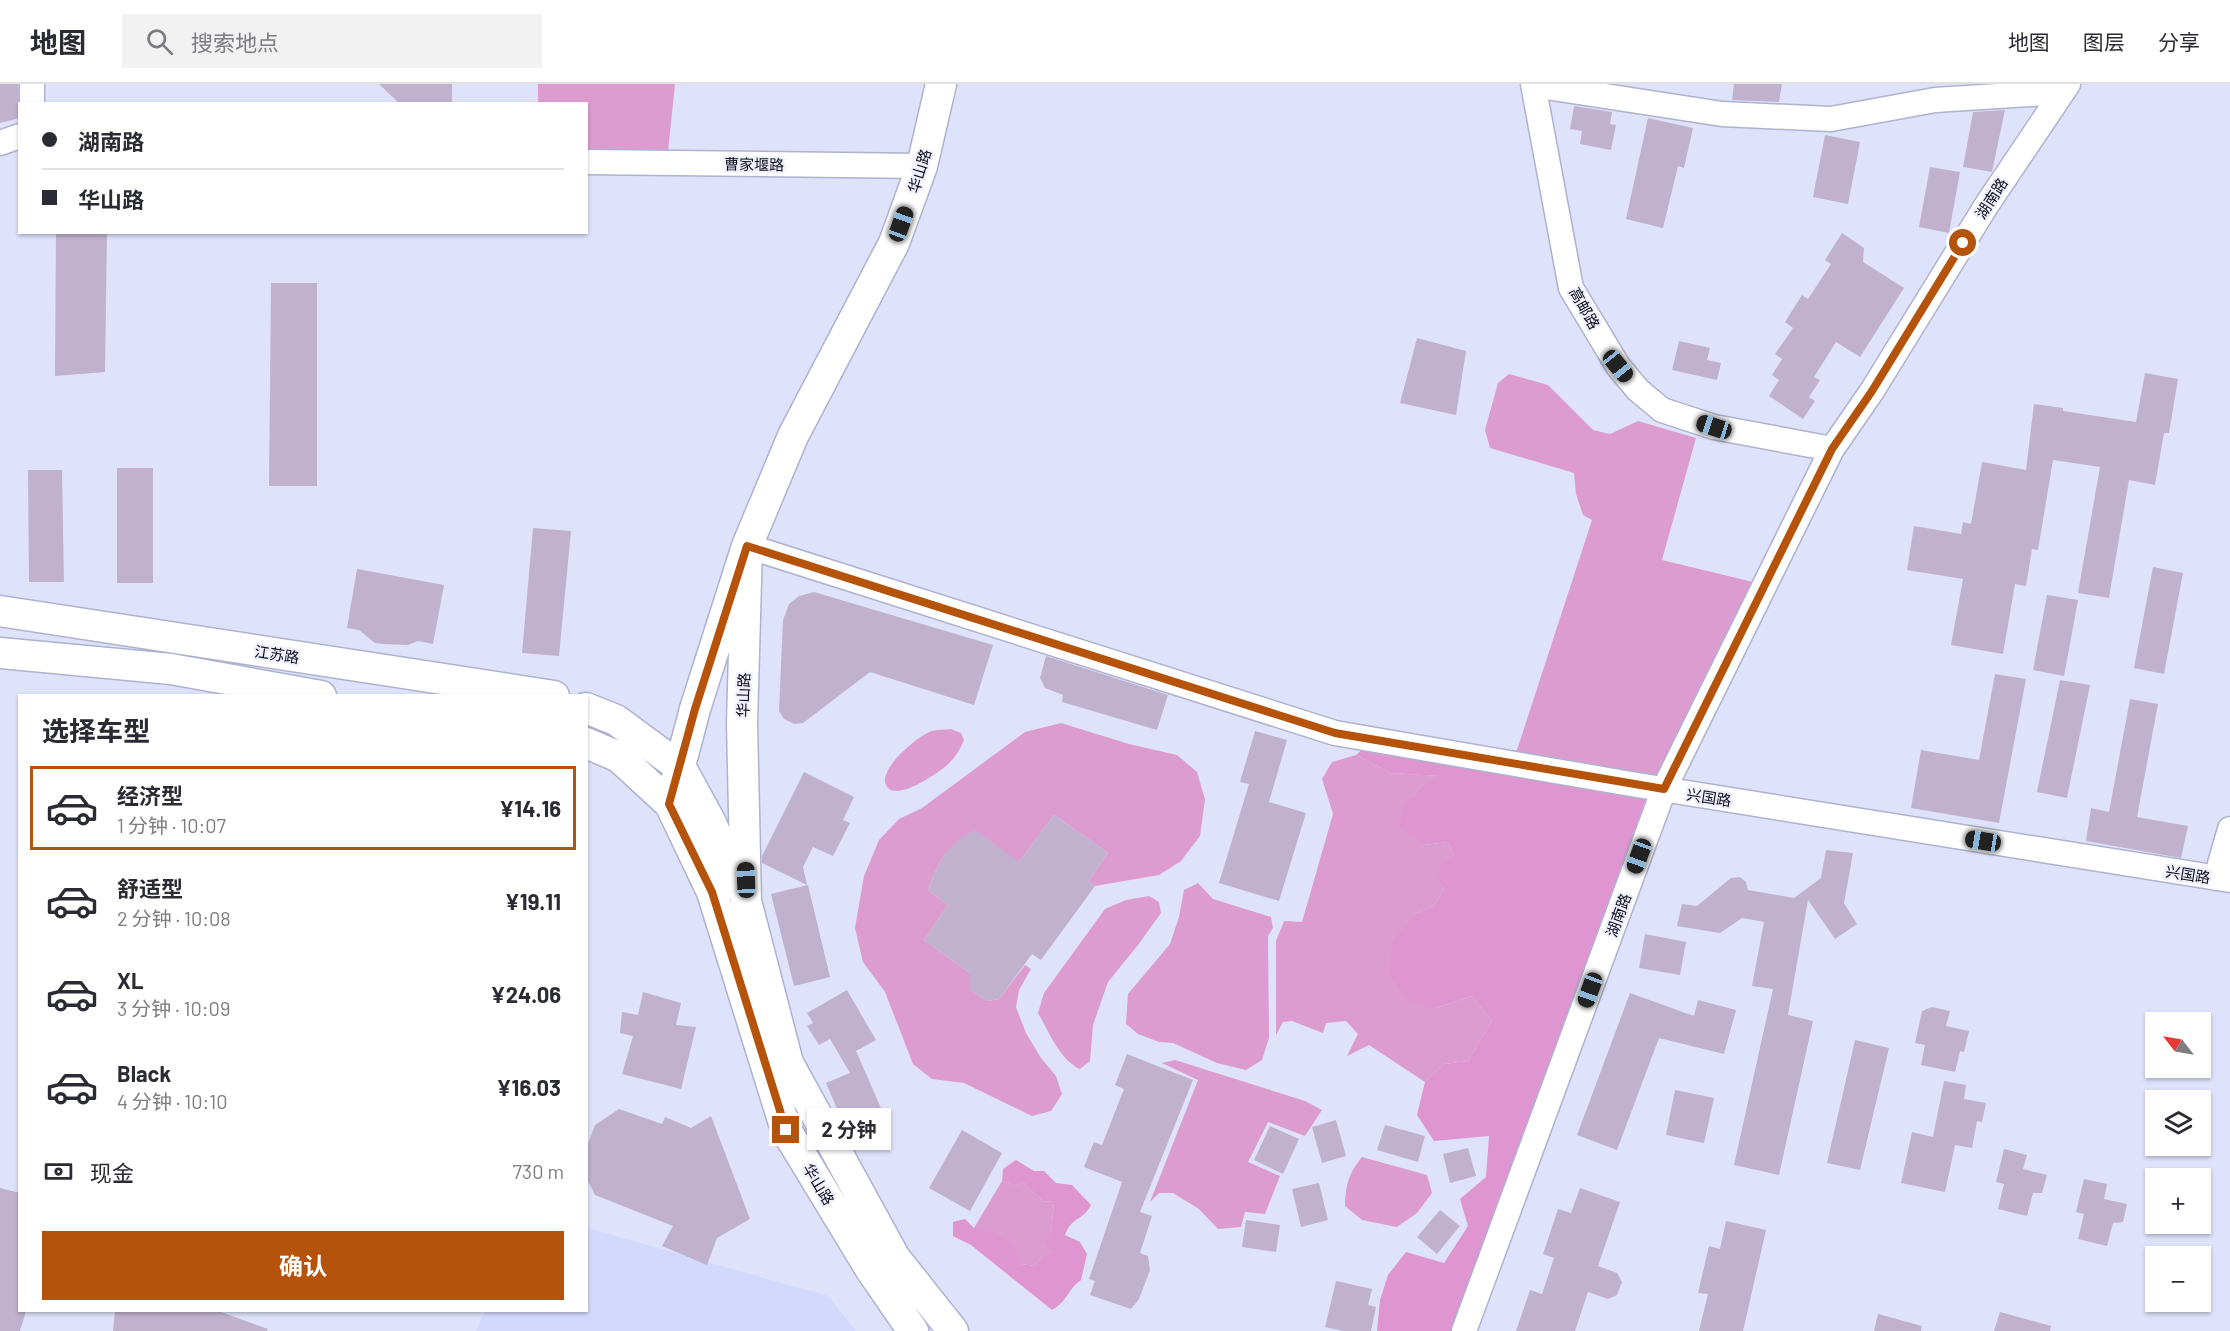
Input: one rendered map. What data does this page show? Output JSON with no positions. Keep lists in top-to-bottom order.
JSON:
{
  "streets": {
    "main road": ["华山路", "江苏路"],
    "street": [
      "曹家堰路",
      "湖南路",
      "高邮路",
      "兴国路"
    ]
  },
  "crossings": [
    ["曹家堰路", "华山路"],
    ["华山路", "兴国路"],
    ["湖南路", "高邮路"],
    ["湖南路", "兴国路"]
  ],
  "north": "top left",
  "page": {
    "header": "地图",
    "search": "搜索地点",
    "nav": ["地图", "图层", "分享"],
    "banner": ["湖南路", "华山路"],
    "heading": "选择车型",
    "list": [
      {
        "name": "经济型",
        "note": "1 分钟 · 10:07",
        "value": "¥14.16"
      },
      {
        "name": "舒适型",
        "note": "2 分钟 · 10:08",
        "value": "¥19.11"
      },
      {
        "name": "XL",
        "note": "3 分钟 · 10:09",
        "value": "¥24.06"
      },
      {
        "name": "Black",
        "note": "4 分钟 · 10:10",
        "value": "¥16.03"
      }
    ],
    "map_buttons": ["+", "−"],
    "bubble": "2 分钟",
    "pay": ["现金", "730 m"],
    "buttons": "确认"
  }
}
